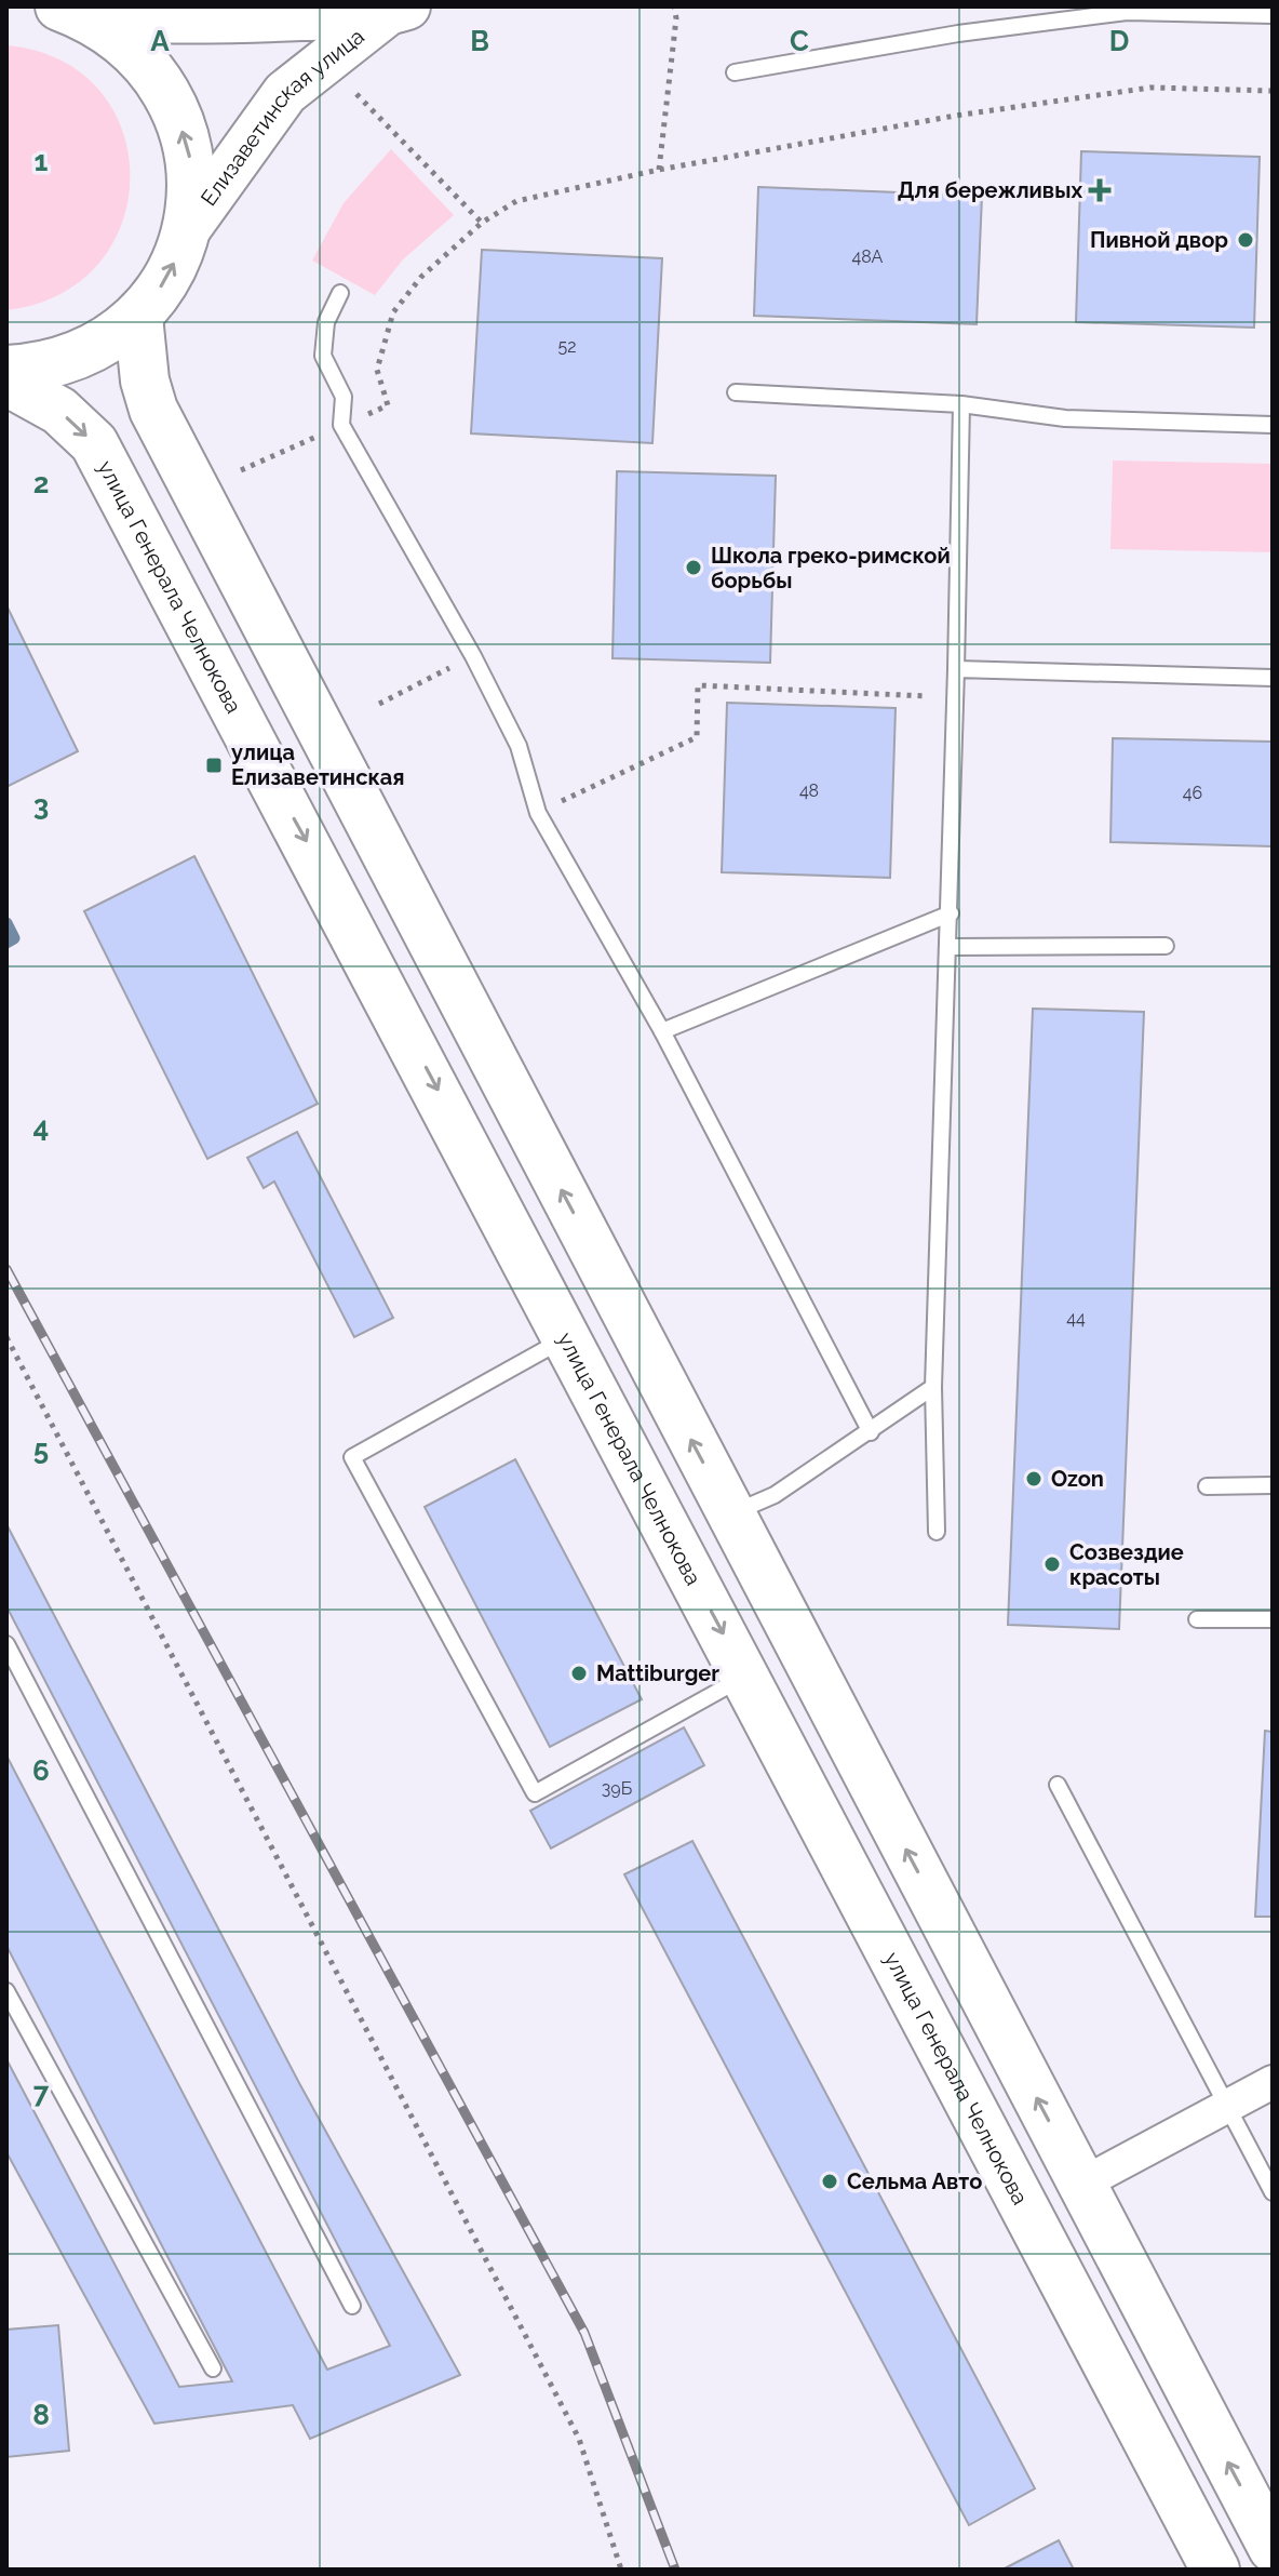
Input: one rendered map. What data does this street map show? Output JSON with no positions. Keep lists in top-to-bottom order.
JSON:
{
  "streets": {
    "main road": ["Елизаветинская улица", "улица Генерала Челнокова"]
  },
  "places": {
    "health": ["Для бережливых"],
    "other": [
      "Пивной двор",
      "Школа греко-римской борьбы",
      "Ozon",
      "Созвездие красоты",
      "Mattiburger",
      "Сельма Авто"
    ],
    "transit": ["улица Елизаветинская"]
  },
  "house_numbers": [
    "48А",
    "52",
    "48",
    "46",
    "44",
    "39Б"
  ],
  "grid": {
    "columns": [
      "A",
      "B",
      "C",
      "D"
    ],
    "rows": [
      "1",
      "2",
      "3",
      "4",
      "5",
      "6",
      "7",
      "8"
    ]
  }
}
